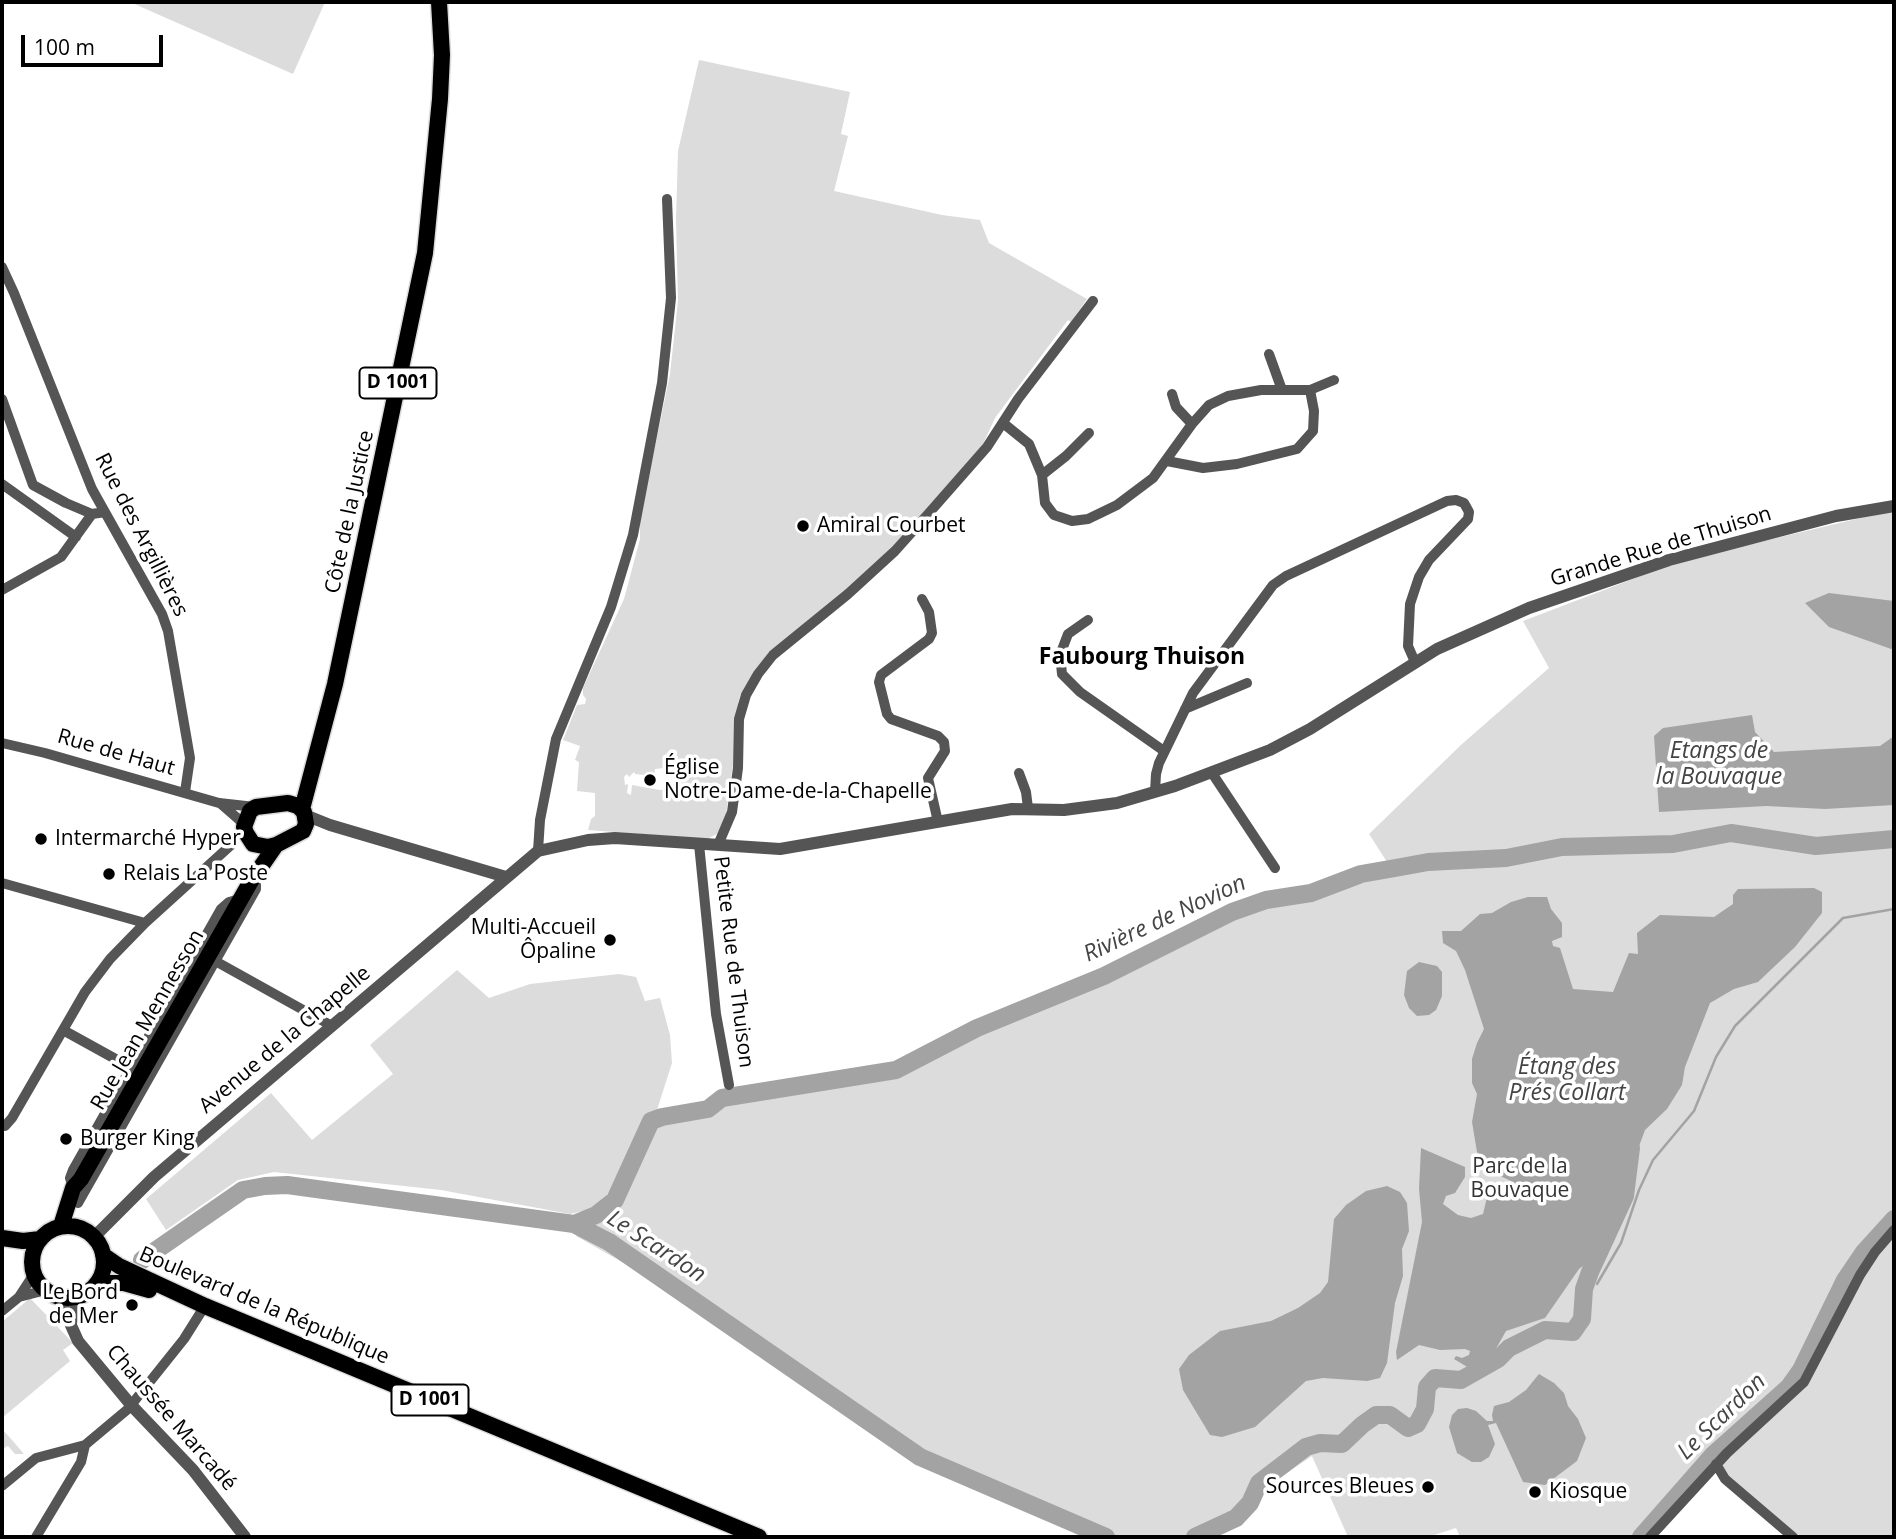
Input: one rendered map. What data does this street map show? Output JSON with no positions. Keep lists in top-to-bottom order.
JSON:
{
  "streets": {
    "main road": [
      "D 1001",
      "Côte de la Justice",
      "Rue Jean Mennesson",
      "Boulevard de la République"
    ],
    "street": [
      "Rue des Argillières",
      "Grande Rue de Thuison",
      "Rue de Haut",
      "Petite Rue de Thuison",
      "Avenue de la Chapelle",
      "Chaussée Marcadé"
    ]
  },
  "crossings": [
    ["Rue des Argillières", "Rue de Haut"],
    ["Grande Rue de Thuison", "Petite Rue de Thuison"],
    ["Grande Rue de Thuison", "Avenue de la Chapelle"],
    ["Rue Jean Mennesson", "Avenue de la Chapelle"],
    ["Rue Jean Mennesson", "Boulevard de la République"],
    ["Rue Jean Mennesson", "Chaussée Marcadé"],
    ["Avenue de la Chapelle", "Boulevard de la République"],
    ["Avenue de la Chapelle", "Chaussée Marcadé"],
    ["Boulevard de la République", "Chaussée Marcadé"]
  ],
  "districts": ["Faubourg Thuison"],
  "water": [
    "Etangs de la Bouvaque",
    "Rivière de Novion",
    "Étang des Prés Collart",
    "Le Scardon"
  ],
  "parks": ["Parc de la Bouvaque"],
  "places": [
    "Amiral Courbet",
    "Église Notre-Dame-de-la-Chapelle",
    "Intermarché Hyper",
    "Relais La Poste",
    "Multi-Accueil Ôpaline",
    "Burger King",
    "Le Bord de Mer",
    "Sources Bleues",
    "Kiosque"
  ],
  "scale_bar": "100 m"
}
